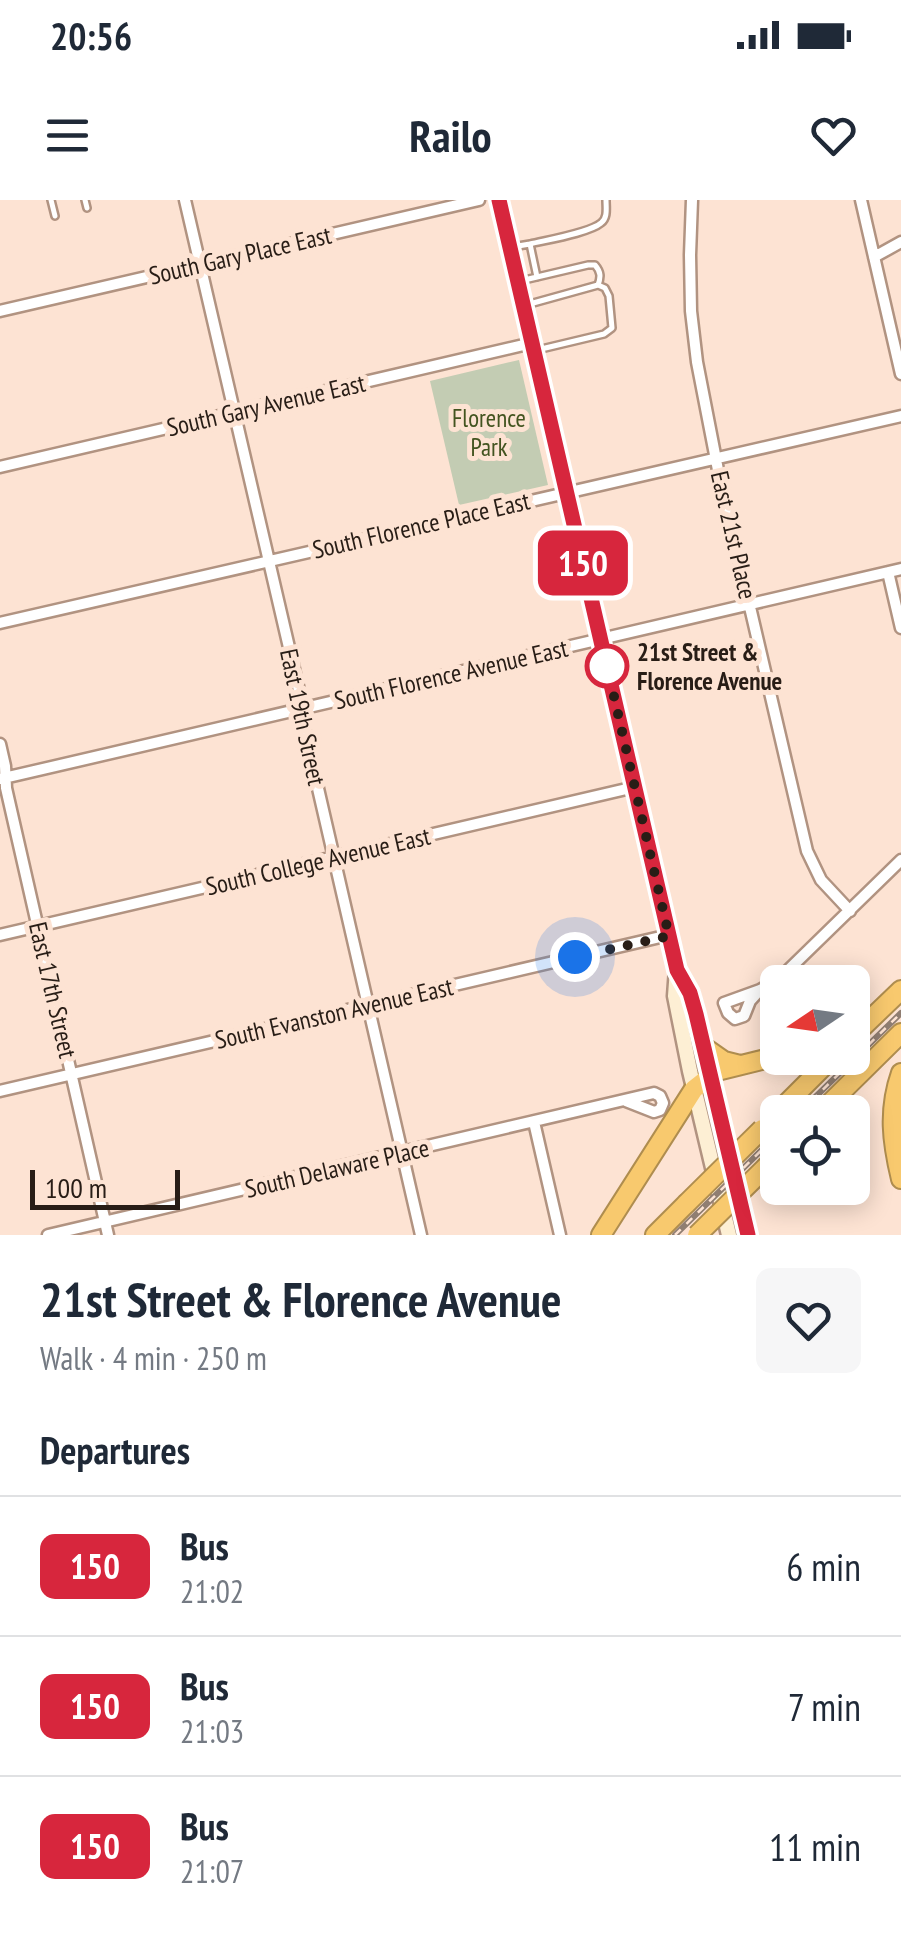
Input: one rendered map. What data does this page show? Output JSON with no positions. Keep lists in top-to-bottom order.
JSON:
{
  "streets": {
    "street": [
      "South Gary Place East",
      "South Gary Avenue East",
      "South Florence Place East",
      "East 21st Place",
      "South Florence Avenue East",
      "East 19th Street",
      "South College Avenue East",
      "East 17th Street",
      "South Evanston Avenue East",
      "South Delaware Place"
    ]
  },
  "crossings": [
    ["South Gary Place East", "East 19th Street"],
    ["South Gary Avenue East", "East 19th Street"],
    ["South Florence Place East", "East 21st Place"],
    ["South Florence Place East", "East 19th Street"],
    ["East 21st Place", "South Florence Avenue East"],
    ["South Florence Avenue East", "East 19th Street"],
    ["South Florence Avenue East", "East 17th Street"],
    ["East 19th Street", "South College Avenue East"],
    ["East 19th Street", "South Evanston Avenue East"],
    ["East 19th Street", "South Delaware Place"],
    ["South College Avenue East", "East 17th Street"],
    ["East 17th Street", "South Evanston Avenue East"],
    ["East 17th Street", "South Delaware Place"]
  ],
  "parks": ["Florence Park"],
  "places": ["21st Street & Florence Avenue"],
  "lines": ["bus line 150"],
  "scale_bar": "100 m",
  "north": "left",
  "page": {
    "status": "20:56",
    "header": "Railo",
    "on_map": "150",
    "scale": "100 m",
    "heading": [
      ["21st Street & Florence Avenue", "Walk · 4 min · 250 m"],
      "Departures"
    ],
    "list": [
      {
        "mark": "150",
        "name": "Bus",
        "note": "21:02",
        "value": "6 min"
      },
      {
        "mark": "150",
        "name": "Bus",
        "note": "21:03",
        "value": "7 min"
      },
      {
        "mark": "150",
        "name": "Bus",
        "note": "21:07",
        "value": "11 min"
      }
    ]
  }
}
